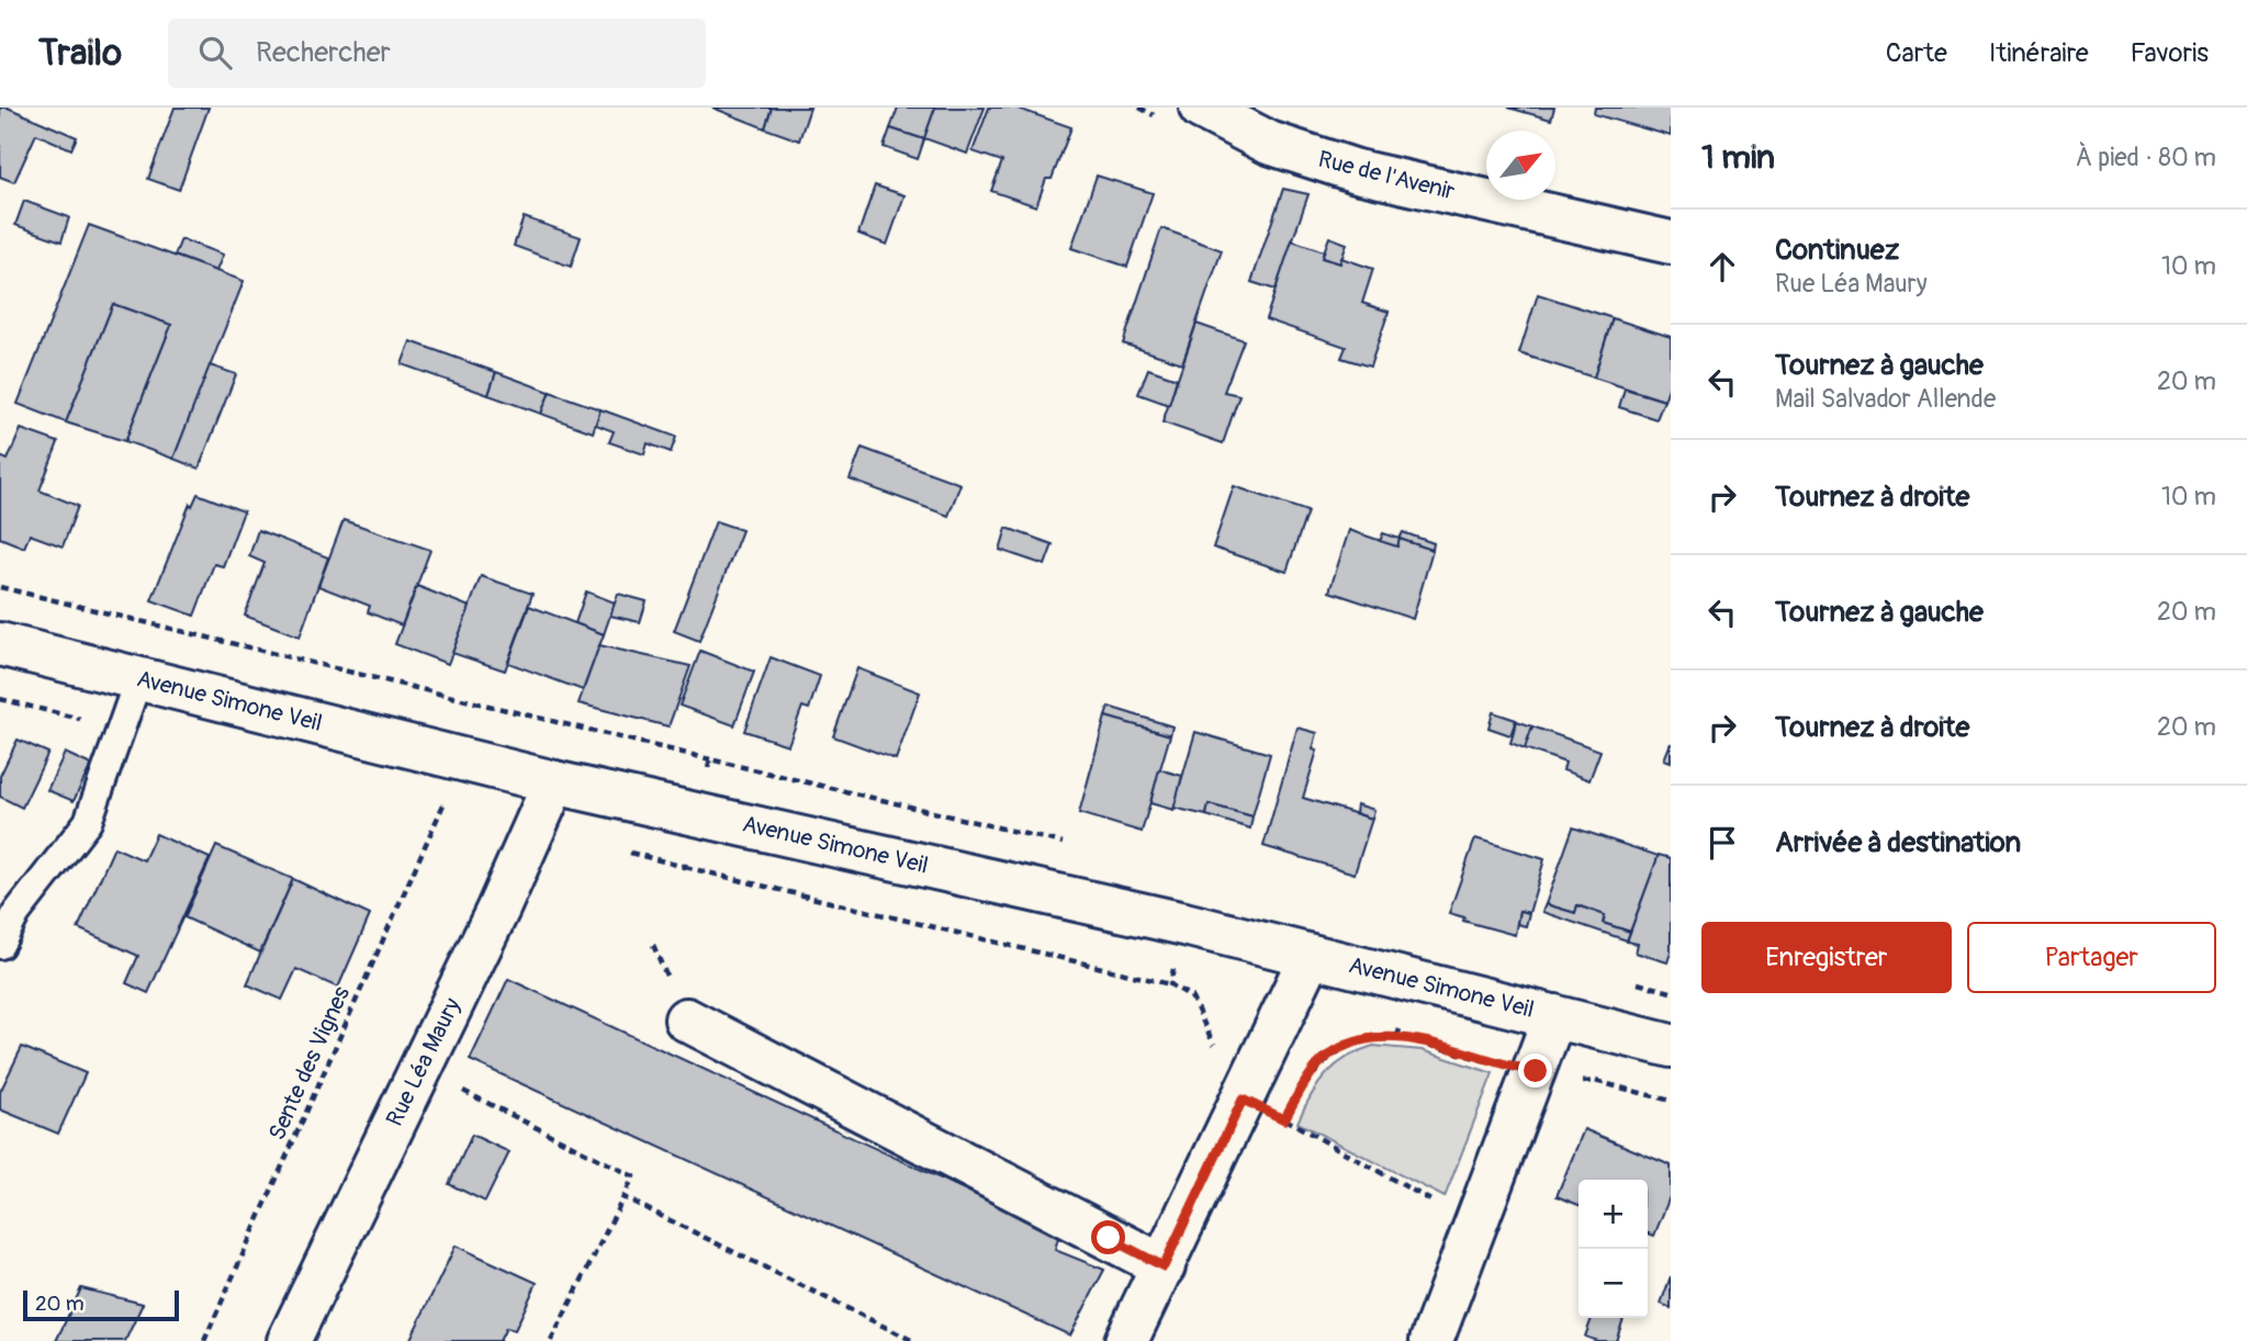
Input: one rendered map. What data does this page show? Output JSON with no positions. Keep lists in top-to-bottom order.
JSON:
{
  "streets": {
    "street": ["Rue de l'Avenir", "Avenue Simone Veil", "Rue Léa Maury"],
    "path": ["Sente des Vignes"]
  },
  "crossings": [
    ["Avenue Simone Veil", "Rue Léa Maury"]
  ],
  "scale_bar": "20 m",
  "north": "top right",
  "page": {
    "header": "Trailo",
    "search": "Rechercher",
    "nav": ["Carte", "Itinéraire", "Favoris"],
    "heading": ["1 min", "À pied · 80 m"],
    "list": [
      ["Continuez", "Rue Léa Maury", "10 m"],
      ["Tournez à gauche", "Mail Salvador Allende", "20 m"],
      ["Tournez à droite", "10 m"],
      ["Tournez à gauche", "20 m"],
      ["Tournez à droite", "20 m"],
      "Arrivée à destination"
    ],
    "buttons": ["Enregistrer", "Partager"],
    "map_buttons": ["+", "−"],
    "scale": "20 m"
  }
}
